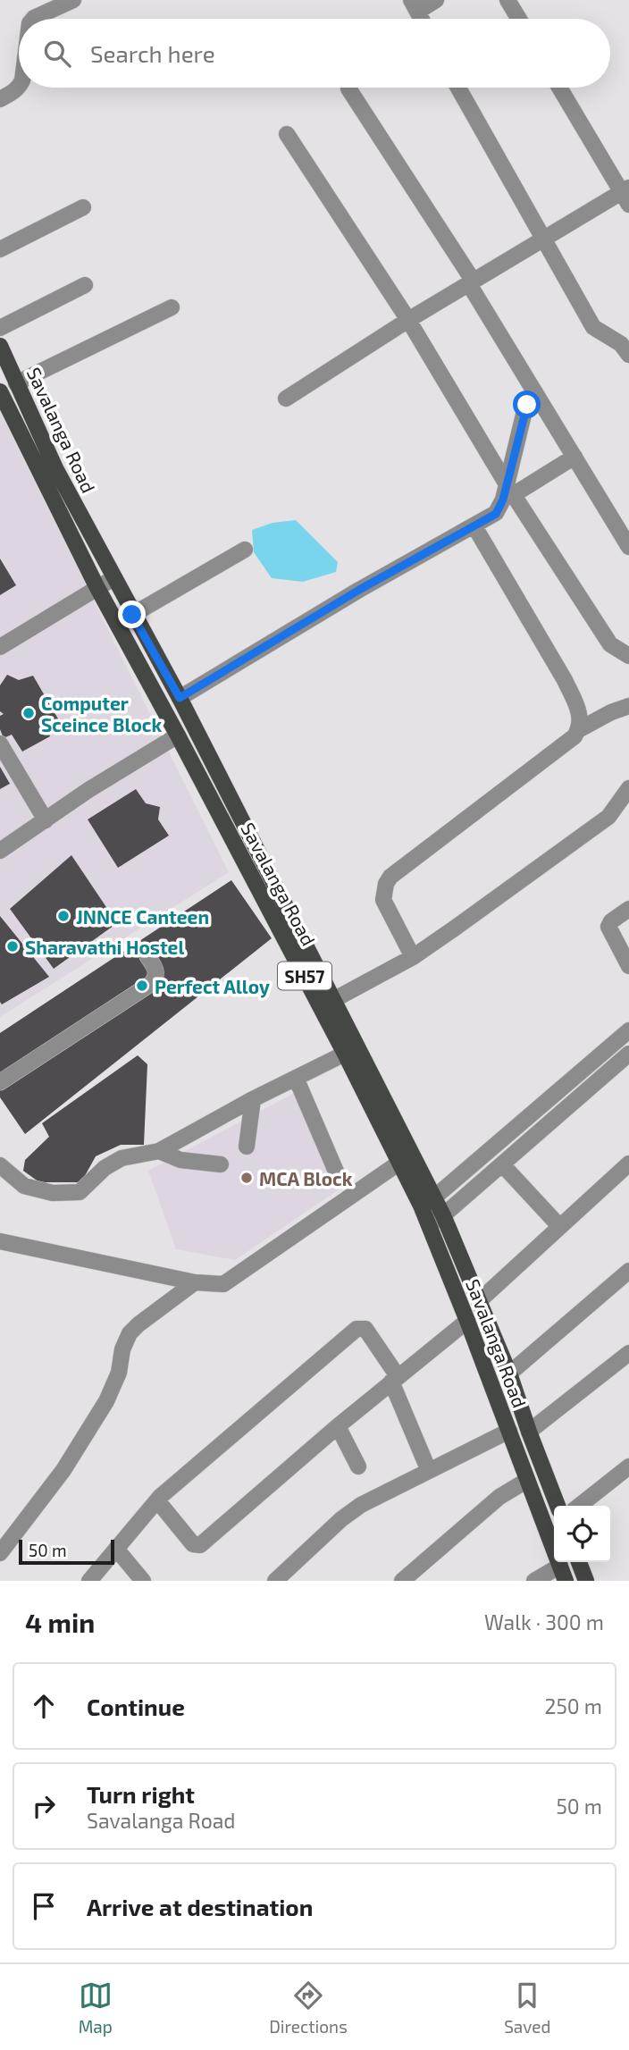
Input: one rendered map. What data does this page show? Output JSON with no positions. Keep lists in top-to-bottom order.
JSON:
{
  "streets": {
    "main road": ["Savalanga Road", "SH57"]
  },
  "places": [
    "Computer Sceince Block",
    "JNNCE Canteen",
    "Sharavathi Hostel",
    "Perfect Alloy",
    "MCA Block"
  ],
  "scale_bar": "50 m",
  "page": {
    "search": "Search here",
    "scale": "50 m",
    "heading": ["4 min", "Walk · 300 m"],
    "list": [
      ["Continue", "250 m"],
      ["Turn right", "Savalanga Road", "50 m"],
      "Arrive at destination"
    ],
    "nav": ["Map", "Directions", "Saved"]
  }
}
